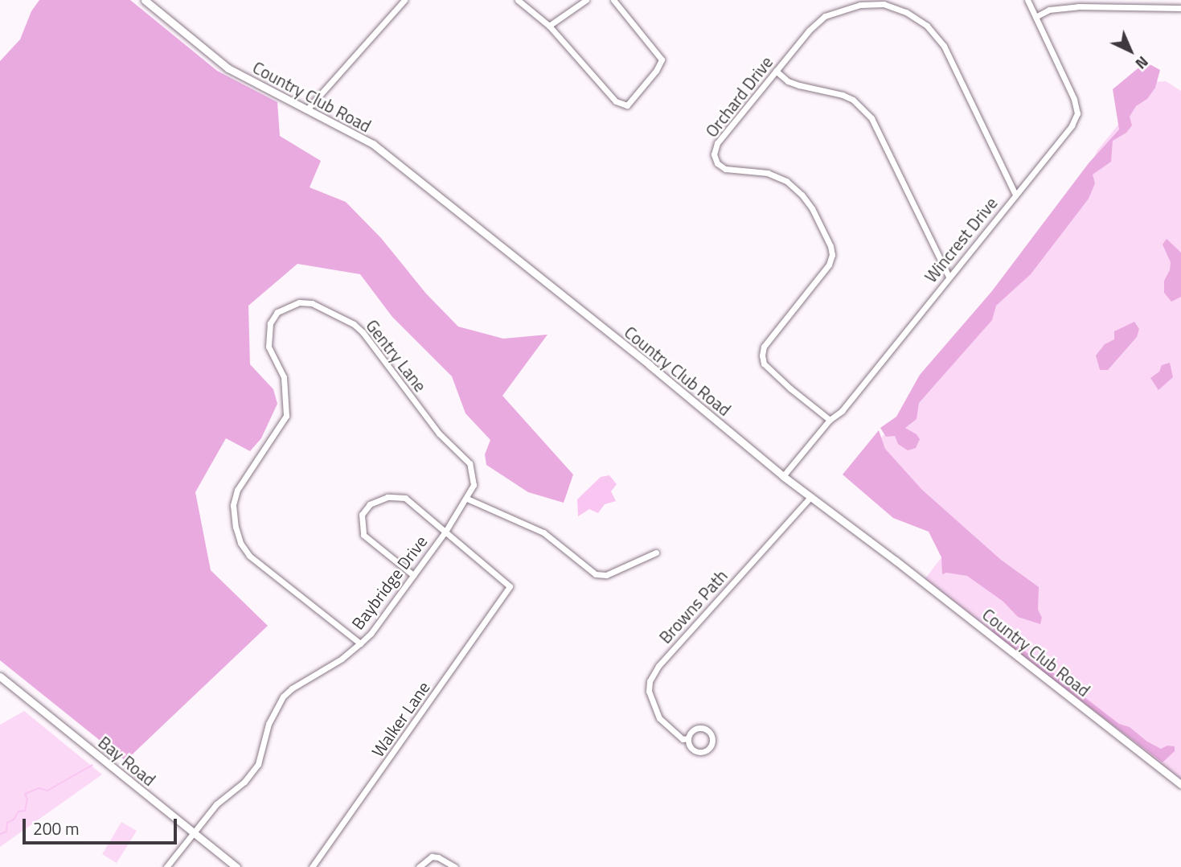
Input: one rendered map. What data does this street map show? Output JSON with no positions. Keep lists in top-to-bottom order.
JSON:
{
  "streets": {
    "street": [
      "Country Club Road",
      "Orchard Drive",
      "Wincrest Drive",
      "Gentry Lane",
      "Baybridge Drive",
      "Browns Path",
      "Walker Lane",
      "Bay Road"
    ]
  },
  "crossings": [
    ["Country Club Road", "Wincrest Drive"],
    ["Country Club Road", "Browns Path"],
    ["Orchard Drive", "Wincrest Drive"],
    ["Gentry Lane", "Baybridge Drive"],
    ["Baybridge Drive", "Walker Lane"],
    ["Baybridge Drive", "Bay Road"]
  ],
  "scale_bar": "200 m",
  "north": "bottom right"
}
